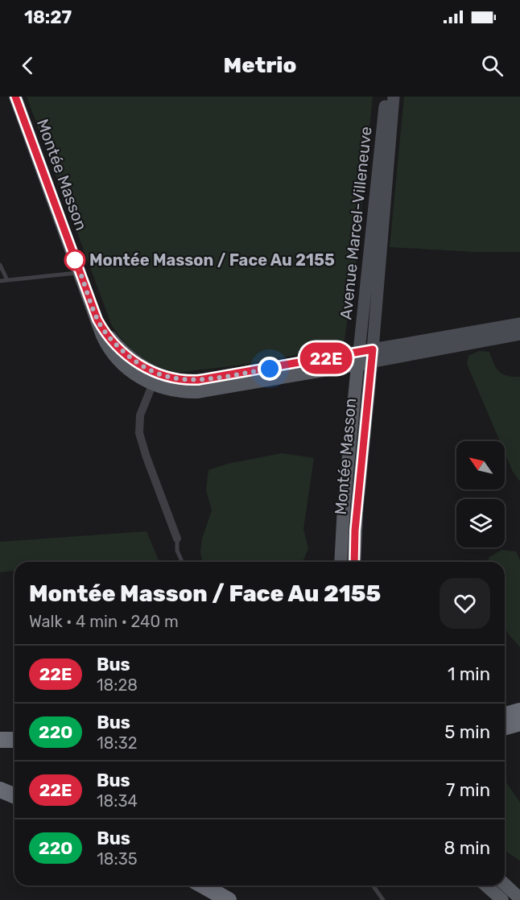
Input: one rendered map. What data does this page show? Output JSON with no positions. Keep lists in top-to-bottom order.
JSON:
{
  "streets": {
    "main road": ["Montée Masson"],
    "street": ["Avenue Marcel-Villeneuve"]
  },
  "crossings": [
    ["Montée Masson", "Avenue Marcel-Villeneuve"]
  ],
  "places": ["Montée Masson / Face Au 2155"],
  "lines": ["bus line 22E"],
  "north": "top left",
  "page": {
    "status": "18:27",
    "header": "Metrio",
    "on_map": "22E",
    "heading": ["Montée Masson / Face Au 2155", "Walk · 4 min · 240 m"],
    "list": [
      {
        "mark": "22E",
        "name": "Bus",
        "note": "18:28",
        "value": "1 min"
      },
      {
        "mark": "22O",
        "name": "Bus",
        "note": "18:32",
        "value": "5 min"
      },
      {
        "mark": "22E",
        "name": "Bus",
        "note": "18:34",
        "value": "7 min"
      },
      {
        "mark": "22O",
        "name": "Bus",
        "note": "18:35",
        "value": "8 min"
      }
    ]
  }
}
